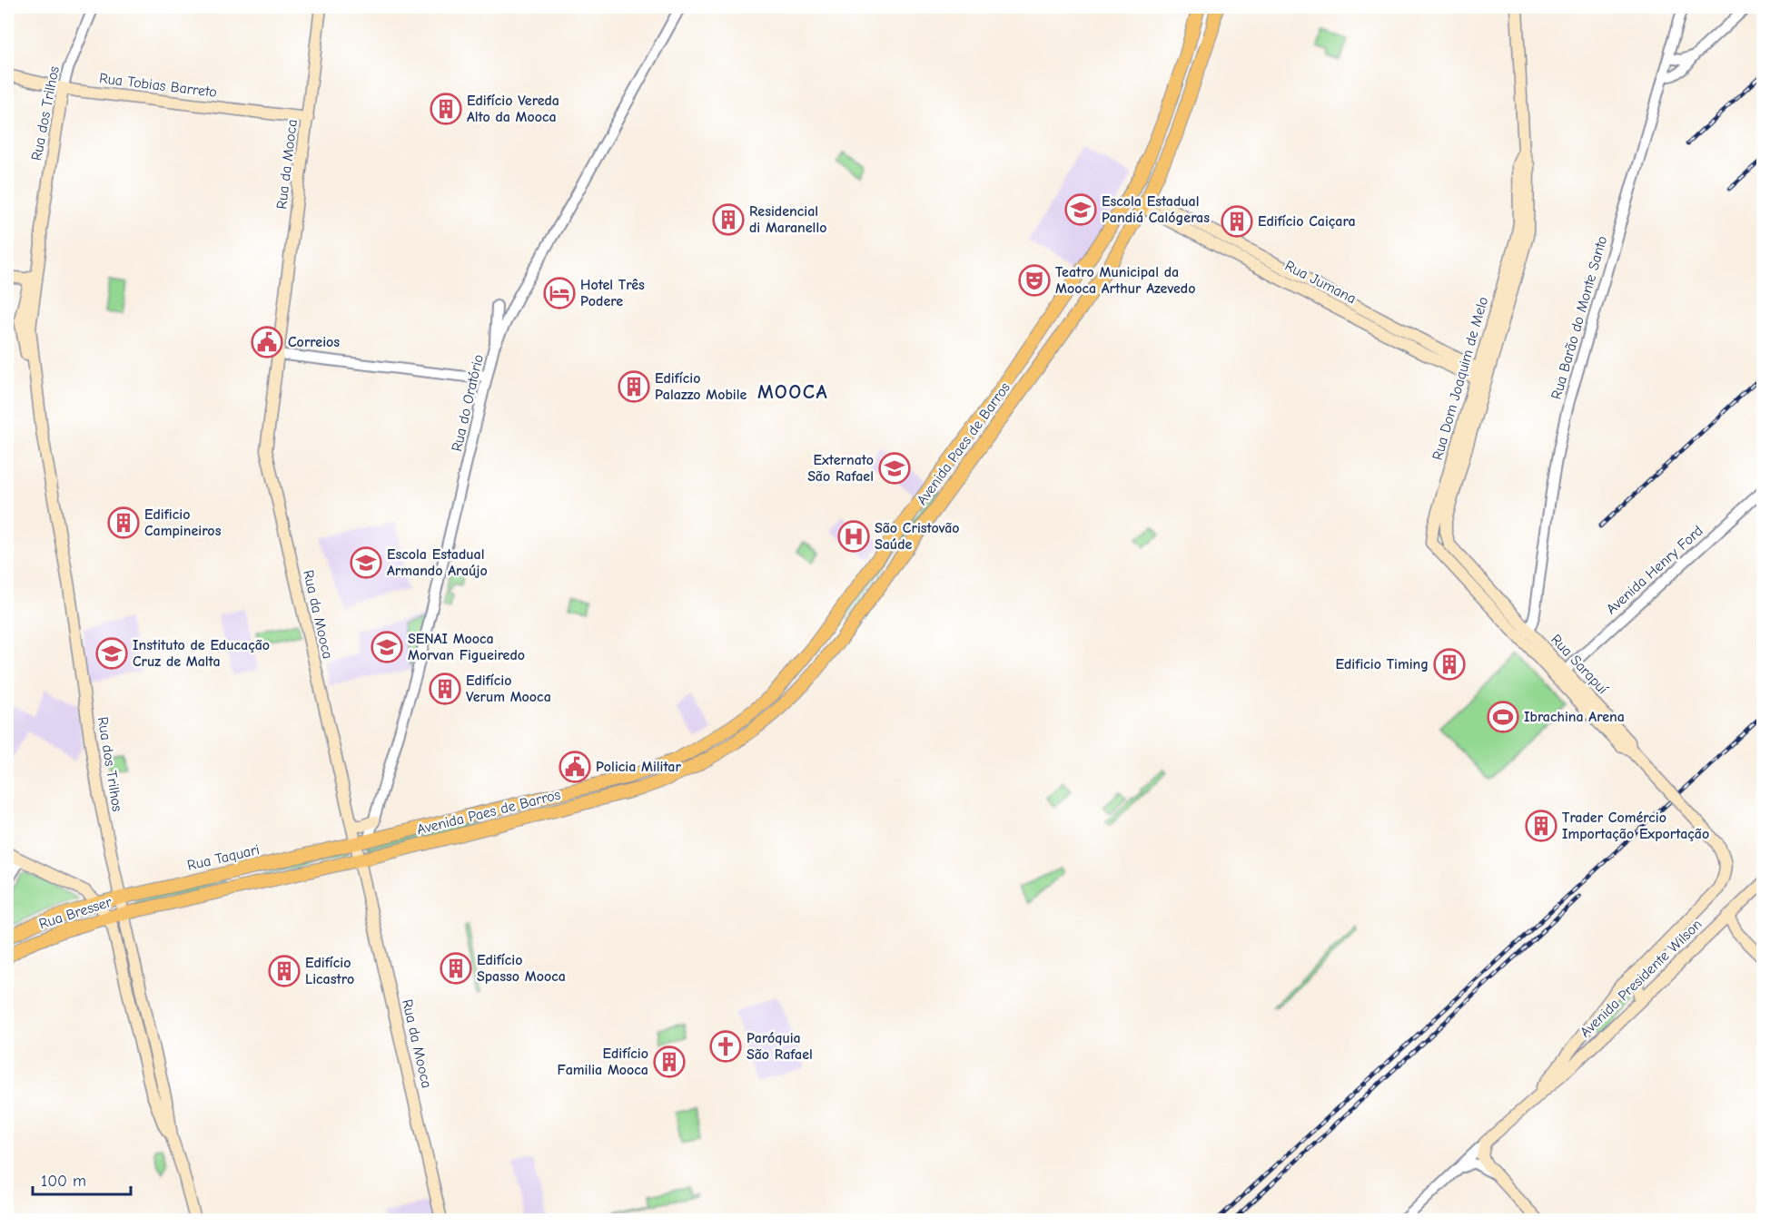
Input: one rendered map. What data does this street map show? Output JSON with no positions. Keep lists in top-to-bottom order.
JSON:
{
  "streets": {
    "main road": [
      "Rua Tobias Barreto",
      "Rua dos Trilhos",
      "Rua da Mooca",
      "Rua Jumana",
      "Rua Dom Joaquim de Melo",
      "Avenida Paes de Barros",
      "Rua Sarapuí",
      "Rua Taquari",
      "Rua Bresser",
      "Avenida Presidente Wilson"
    ],
    "street": ["Rua Barão do Monte Santo", "Rua do Oratório", "Avenida Henry Ford"]
  },
  "crossings": [
    ["Rua Tobias Barreto", "Rua dos Trilhos"],
    ["Rua Tobias Barreto", "Rua da Mooca"],
    ["Rua dos Trilhos", "Rua Taquari"],
    ["Rua dos Trilhos", "Rua Bresser"],
    ["Rua da Mooca", "Rua do Oratório"],
    ["Rua da Mooca", "Avenida Paes de Barros"],
    ["Rua da Mooca", "Rua Taquari"],
    ["Rua Jumana", "Rua Dom Joaquim de Melo"],
    ["Rua Jumana", "Avenida Paes de Barros"],
    ["Rua Barão do Monte Santo", "Rua Sarapuí"],
    ["Rua Dom Joaquim de Melo", "Rua Sarapuí"],
    ["Rua do Oratório", "Avenida Paes de Barros"],
    ["Rua do Oratório", "Rua Taquari"],
    ["Avenida Paes de Barros", "Rua Taquari"],
    ["Avenida Henry Ford", "Rua Sarapuí"],
    ["Rua Sarapuí", "Avenida Presidente Wilson"]
  ],
  "districts": ["MOOCA"],
  "places": {
    "building": [
      "Edifício Vereda Alto da Mooca",
      "Residencial di Maranello",
      "Edifício Caiçara",
      "Edifício Palazzo Mobile",
      "Edificio Campineiros",
      "Edificio Timing",
      "Edifício Verum Mooca",
      "Trader Comércio Importação Exportação",
      "Edifício Spasso Mooca",
      "Edifício Licastro",
      "Edifício Familia Mooca"
    ],
    "school or university": [
      "Escola Estadual Pandiá Calógeras",
      "Externato São Rafael",
      "Escola Estadual Armando Araújo",
      "SENAI Mooca Morvan Figueiredo",
      "Instituto de Educação Cruz de Malta"
    ],
    "theatre": ["Teatro Municipal da Mooca Arthur Azevedo"],
    "hotel": ["Hotel Três Podere"],
    "public building": ["Correios", "Policia Militar"],
    "hospital": ["São Cristovão Saúde"],
    "sports": ["Ibrachina Arena"],
    "church": ["Paróquia São Rafael"]
  },
  "scale_bar": "100 m"
}
